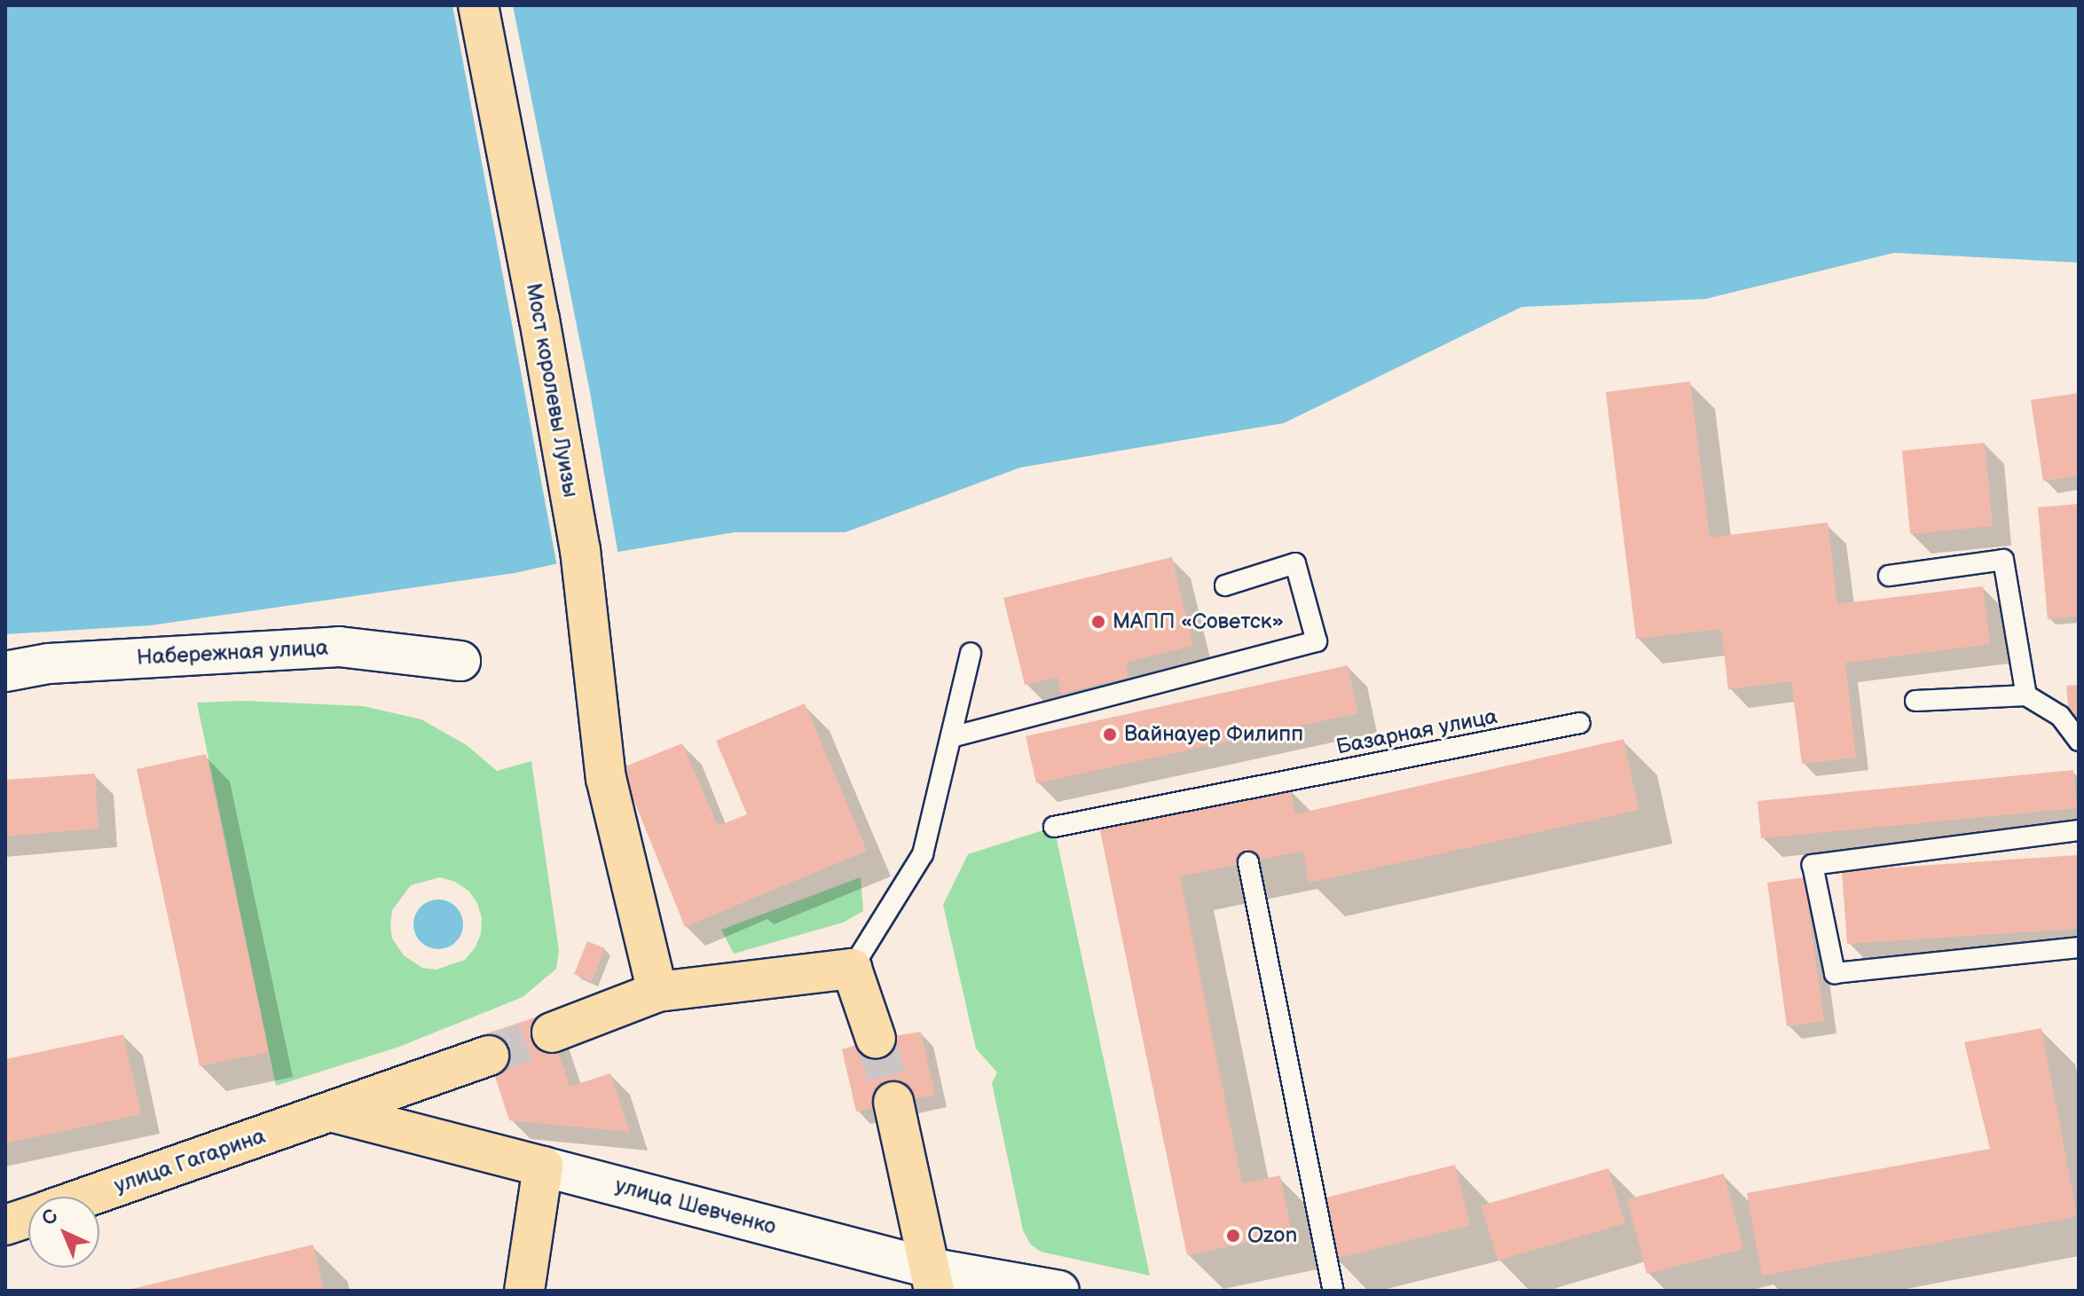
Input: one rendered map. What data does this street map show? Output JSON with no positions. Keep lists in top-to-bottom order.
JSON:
{
  "streets": {
    "main road": [
      "Мост королевы Луизы",
      "Набережная улица",
      "улица Гагарина",
      "улица Шевченко"
    ],
    "lane": ["Базарная улица"]
  },
  "crossings": [
    ["улица Гагарина", "улица Шевченко"]
  ],
  "places": ["МАПП «Советск»", "Вайнауер Филипп", "Ozon"],
  "north": "top left"
}
